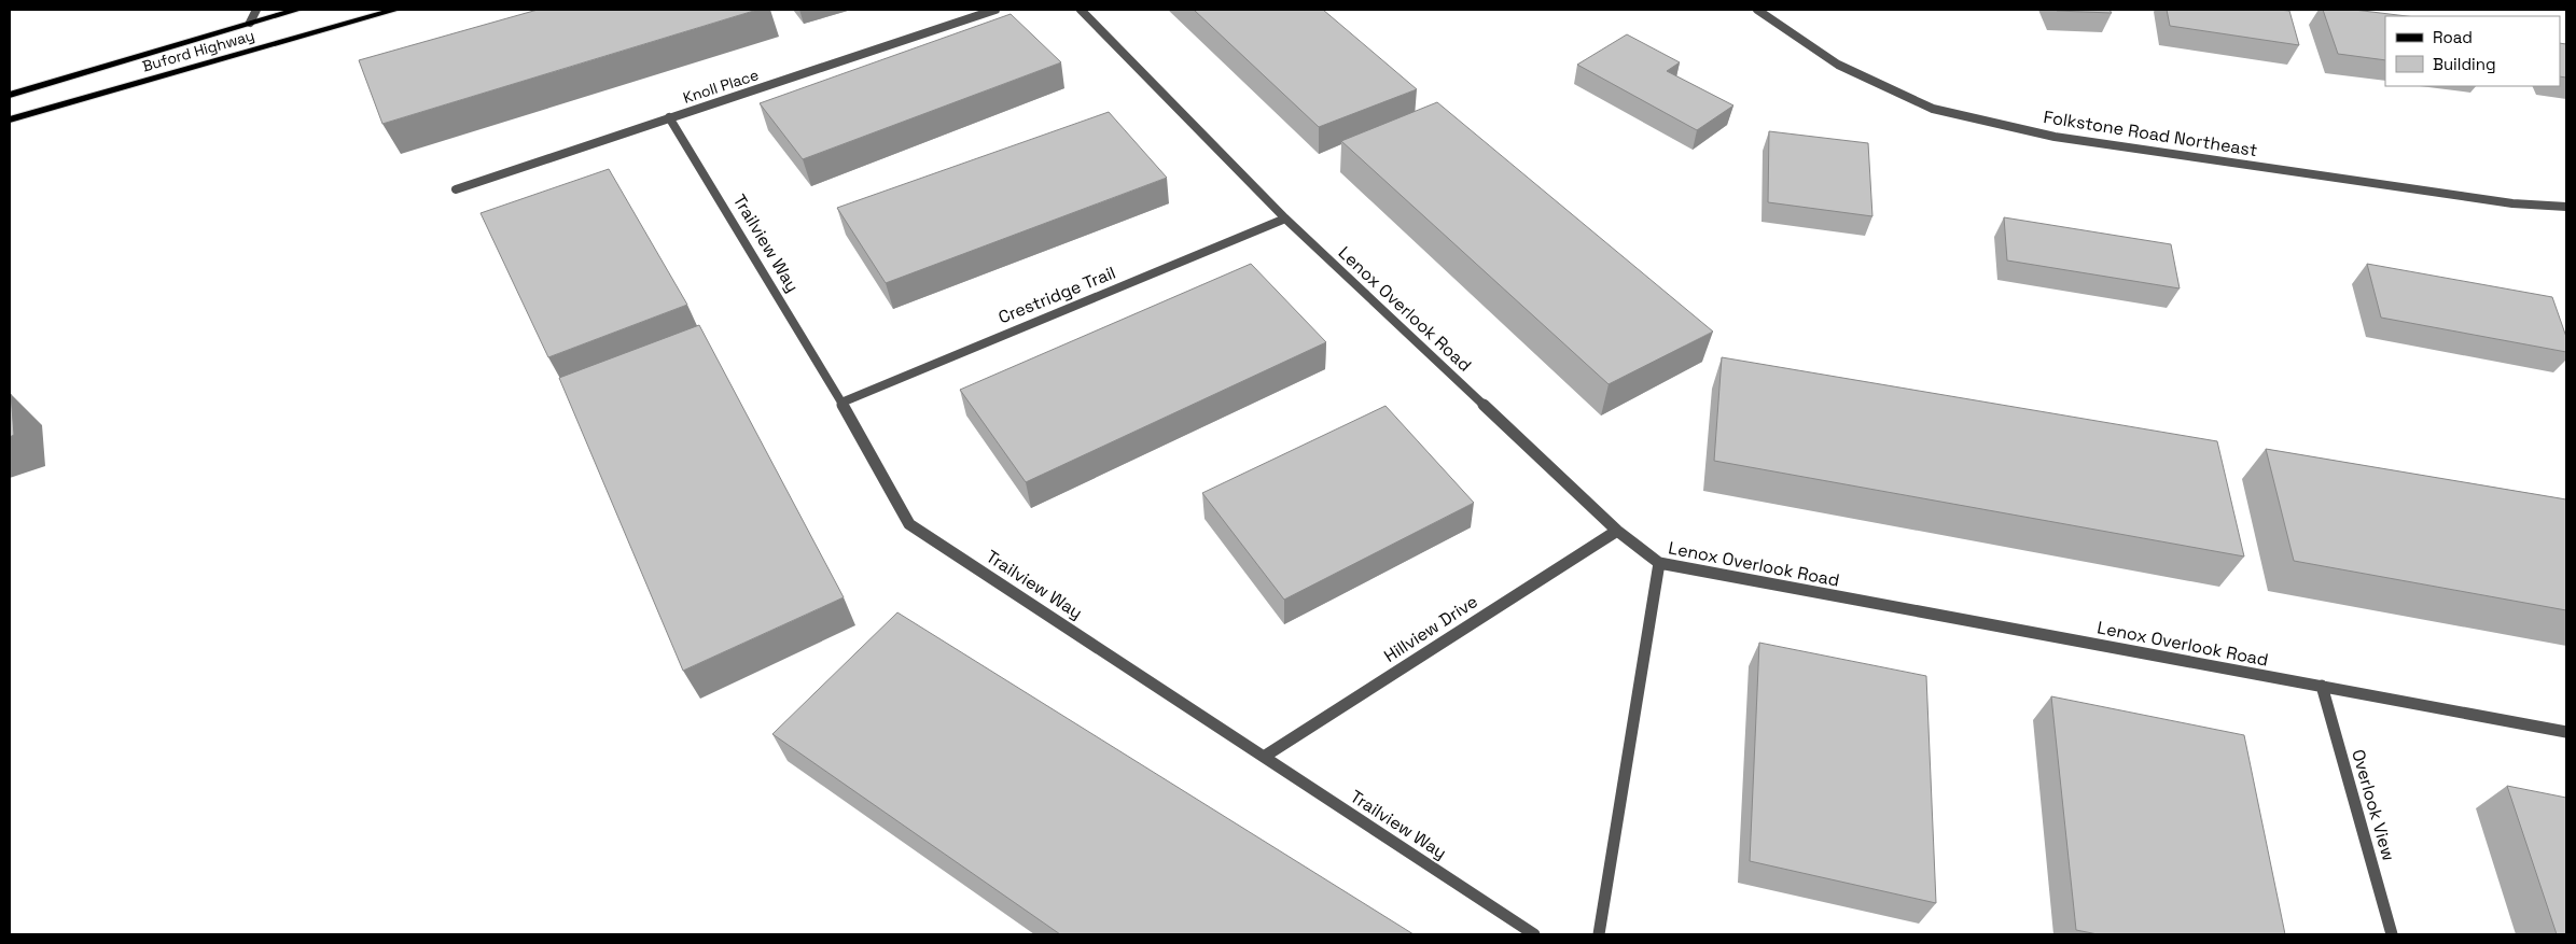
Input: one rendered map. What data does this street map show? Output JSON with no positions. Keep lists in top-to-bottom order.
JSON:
{
  "streets": {
    "main road": ["Buford Highway"],
    "street": [
      "Knoll Place",
      "Folkstone Road Northeast",
      "Trailview Way",
      "Crestridge Trail",
      "Lenox Overlook Road",
      "Hillview Drive",
      "Overlook View"
    ]
  },
  "crossings": [
    ["Knoll Place", "Trailview Way"],
    ["Trailview Way", "Crestridge Trail"],
    ["Trailview Way", "Hillview Drive"],
    ["Crestridge Trail", "Lenox Overlook Road"],
    ["Lenox Overlook Road", "Hillview Drive"],
    ["Lenox Overlook Road", "Overlook View"]
  ],
  "legend": ["Road", "Building"]
}
